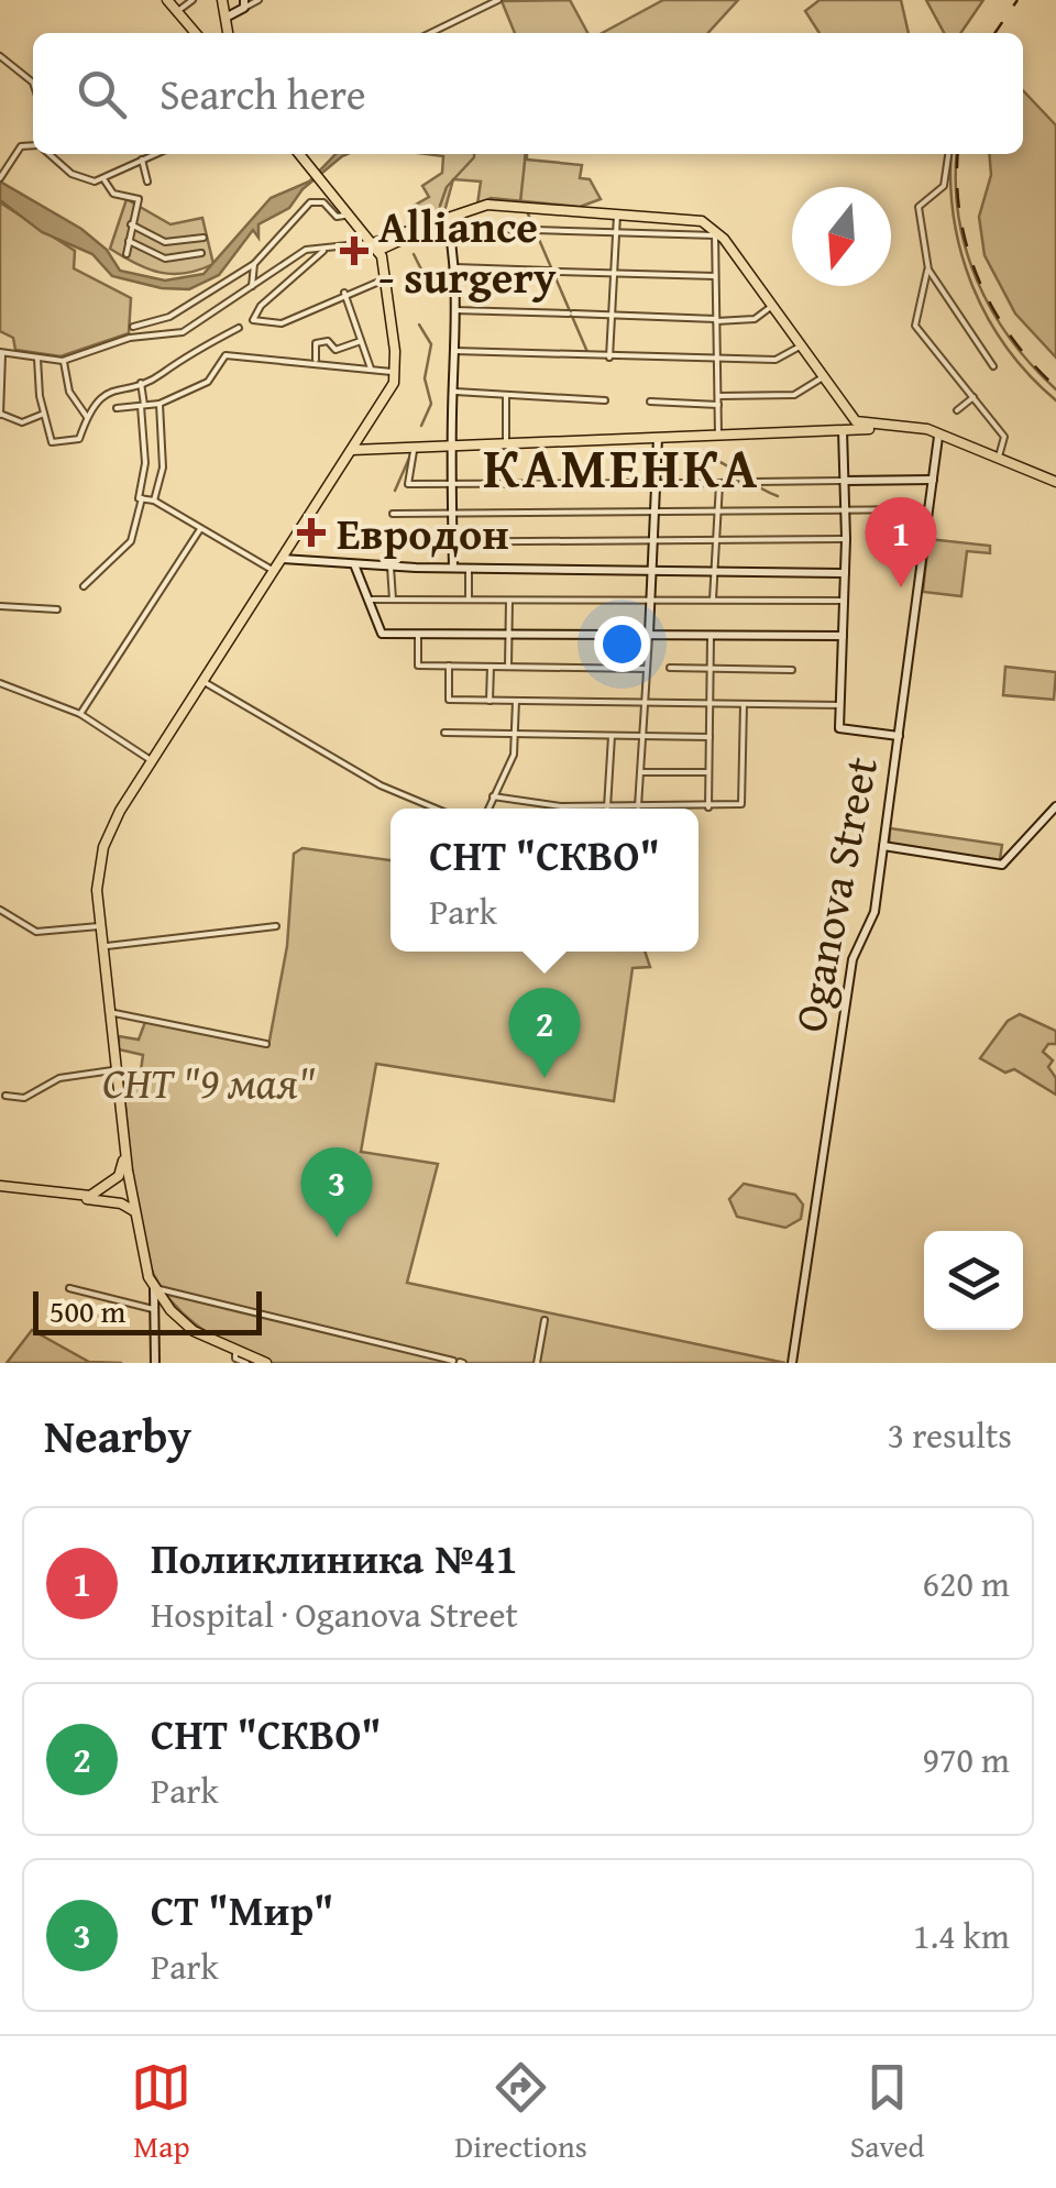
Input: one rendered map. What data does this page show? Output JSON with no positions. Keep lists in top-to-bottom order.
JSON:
{
  "streets": {
    "street": ["Oganova Street"]
  },
  "districts": ["КАМЕНКА"],
  "parks": ["СНТ \"9 мая\""],
  "places": {
    "health": ["Alliance - surgery", "Евродон"]
  },
  "scale_bar": "500 m",
  "north": "bottom",
  "page": {
    "search": "Search here",
    "pins": ["1", "2", "3"],
    "popup": ["СНТ \"СКВО\"", "Park"],
    "scale": "500 m",
    "heading": ["Nearby", "3 results"],
    "list": [
      {
        "mark": "1",
        "name": "Поликлиника №41",
        "note": "Hospital · Oganova Street",
        "value": "620 m"
      },
      {
        "mark": "2",
        "name": "СНТ \"СКВО\"",
        "note": "Park",
        "value": "970 m"
      },
      {
        "mark": "3",
        "name": "СТ \"Мир\"",
        "note": "Park",
        "value": "1.4 km"
      }
    ],
    "nav": ["Map", "Directions", "Saved"]
  }
}
